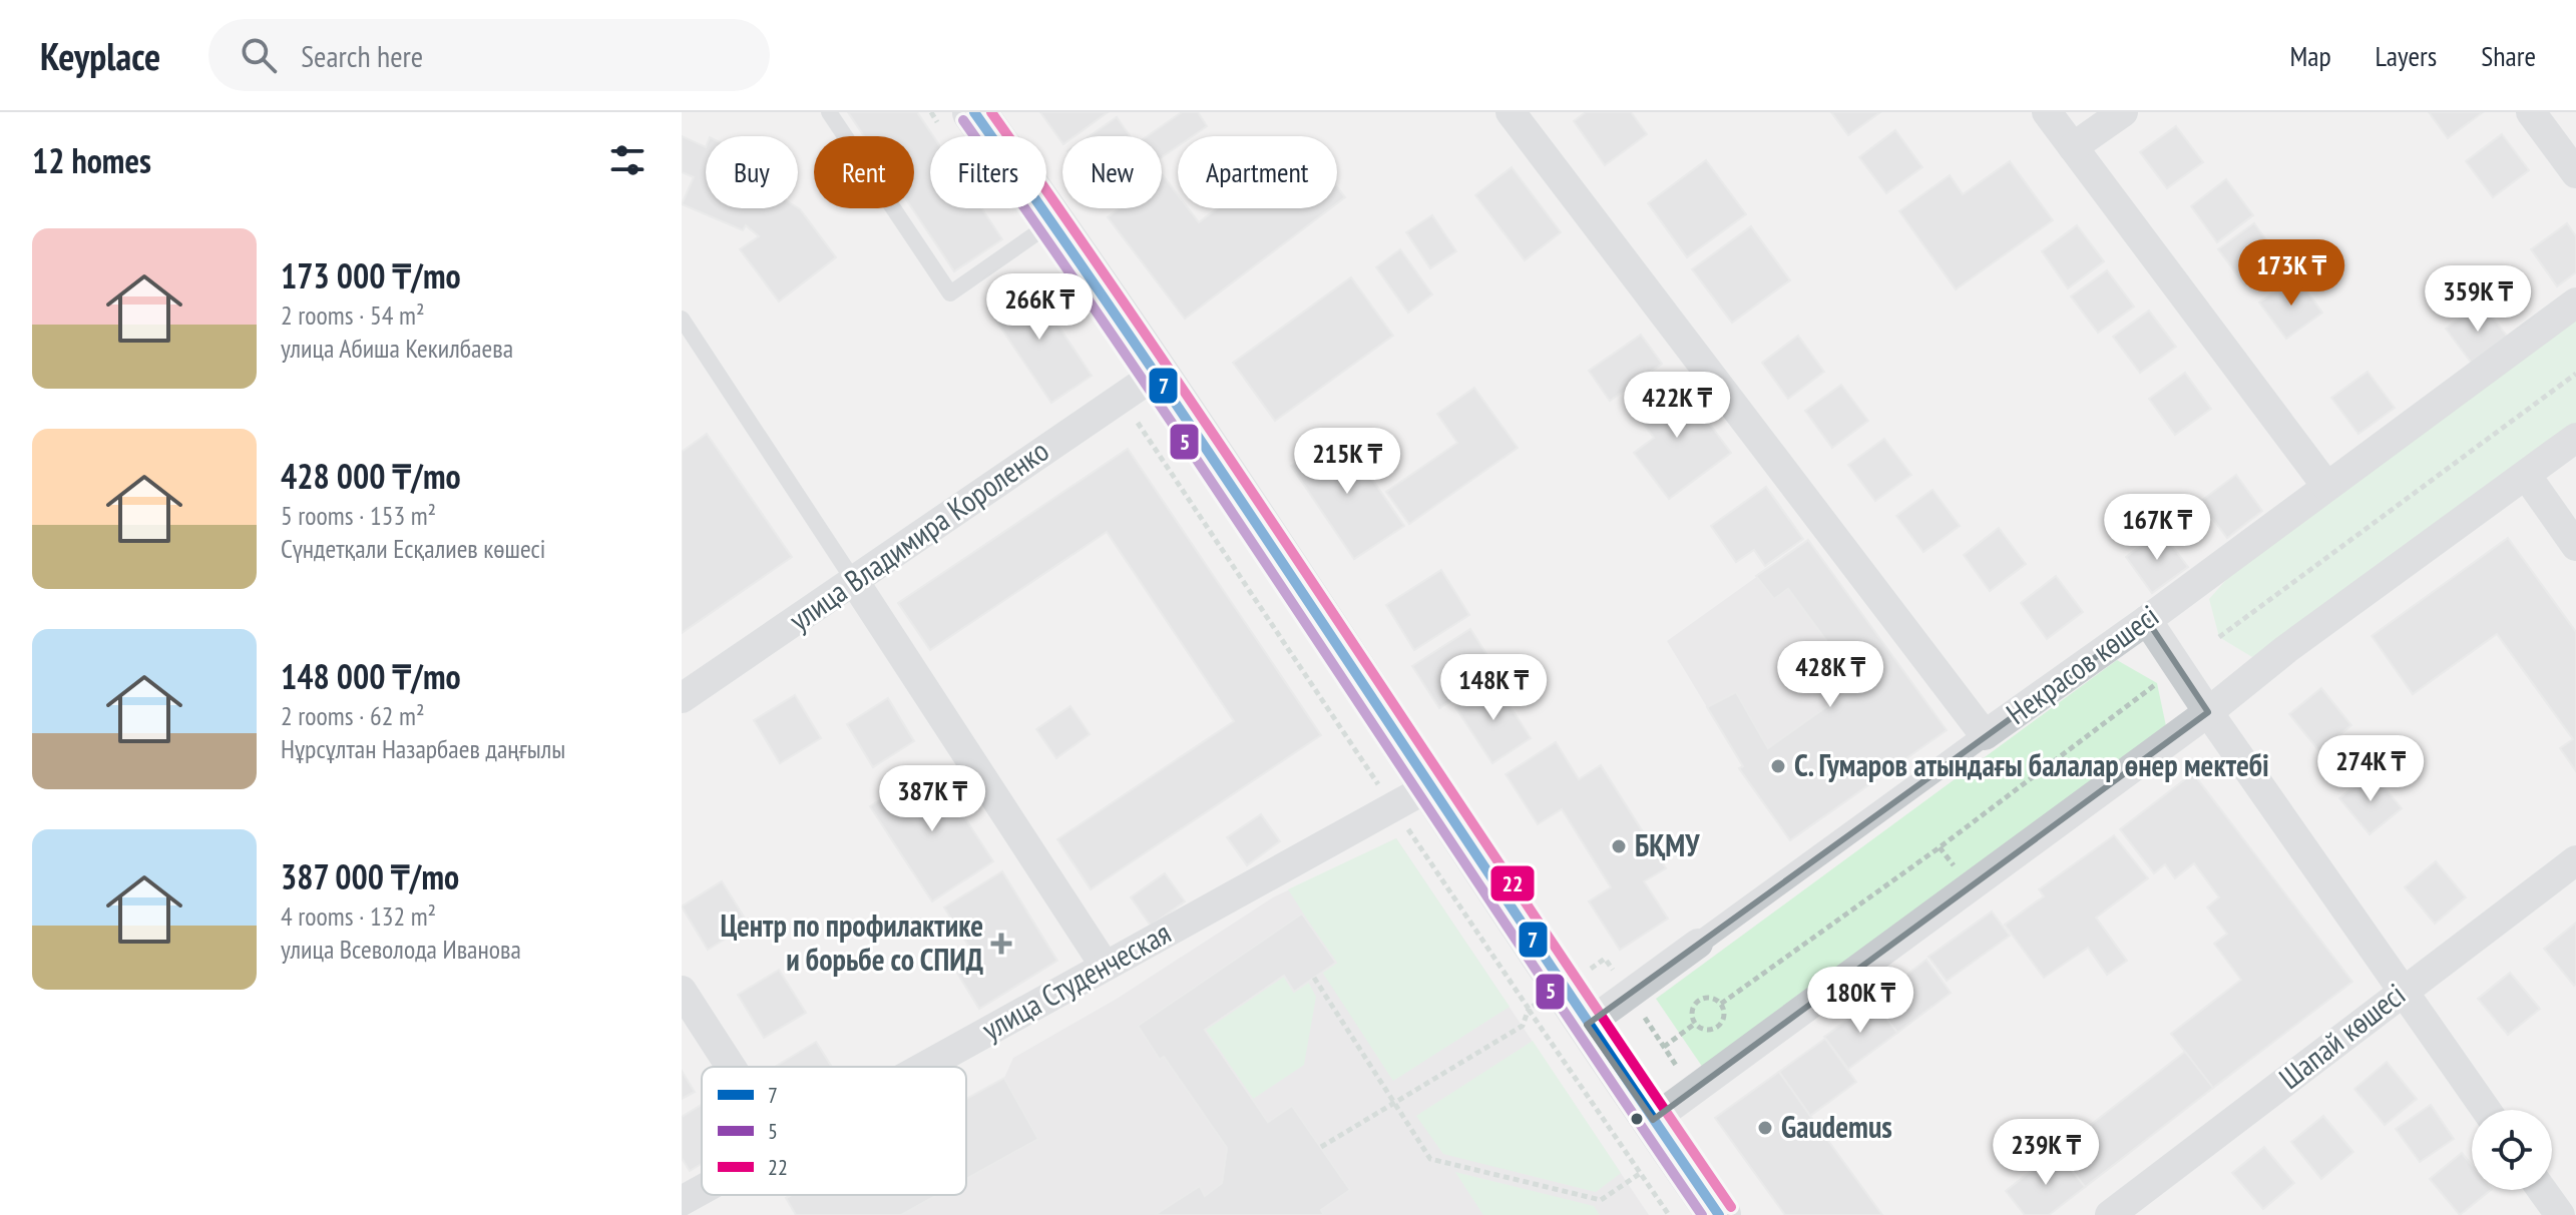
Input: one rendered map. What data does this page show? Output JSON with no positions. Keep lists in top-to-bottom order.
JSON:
{
  "streets": {
    "street": [
      "улица Владимира Короленко",
      "Некрасов көшесі",
      "улица Студенческая",
      "Шапай көшесі"
    ]
  },
  "places": {
    "other": ["С. Гумаров атындағы балалар өнер мектебі", "БҚМУ", "Gaudemus"],
    "health": ["Центр по профилактике и борьбе со СПИД"]
  },
  "lines": ["transit line 7", "transit line 22", "transit line 5"],
  "legend": ["7", "5", "22"],
  "page": {
    "header": "Keyplace",
    "search": "Search here",
    "nav": ["Map", "Layers", "Share"],
    "heading": "12 homes",
    "chip": [
      "Buy",
      "Rent",
      "Filters",
      "New",
      "Apartment"
    ],
    "list": [
      {
        "name": "173 000 ₸/mo",
        "note": "2 rooms · 54 m² · улица Абиша Кекилбаева"
      },
      {
        "name": "428 000 ₸/mo",
        "note": "5 rooms · 153 m² · Сүндетқали Есқалиев көшесі"
      },
      {
        "name": "148 000 ₸/mo",
        "note": "2 rooms · 62 m² · Нұрсұлтан Назарбаев даңғылы"
      },
      {
        "name": "387 000 ₸/mo",
        "note": "4 rooms · 132 m² · улица Всеволода Иванова"
      }
    ],
    "price": [
      "173K ₸",
      "359K ₸",
      "266K ₸",
      "422K ₸",
      "215K ₸",
      "167K ₸",
      "428K ₸",
      "148K ₸",
      "274K ₸",
      "387K ₸",
      "180K ₸",
      "239K ₸"
    ]
  }
}
